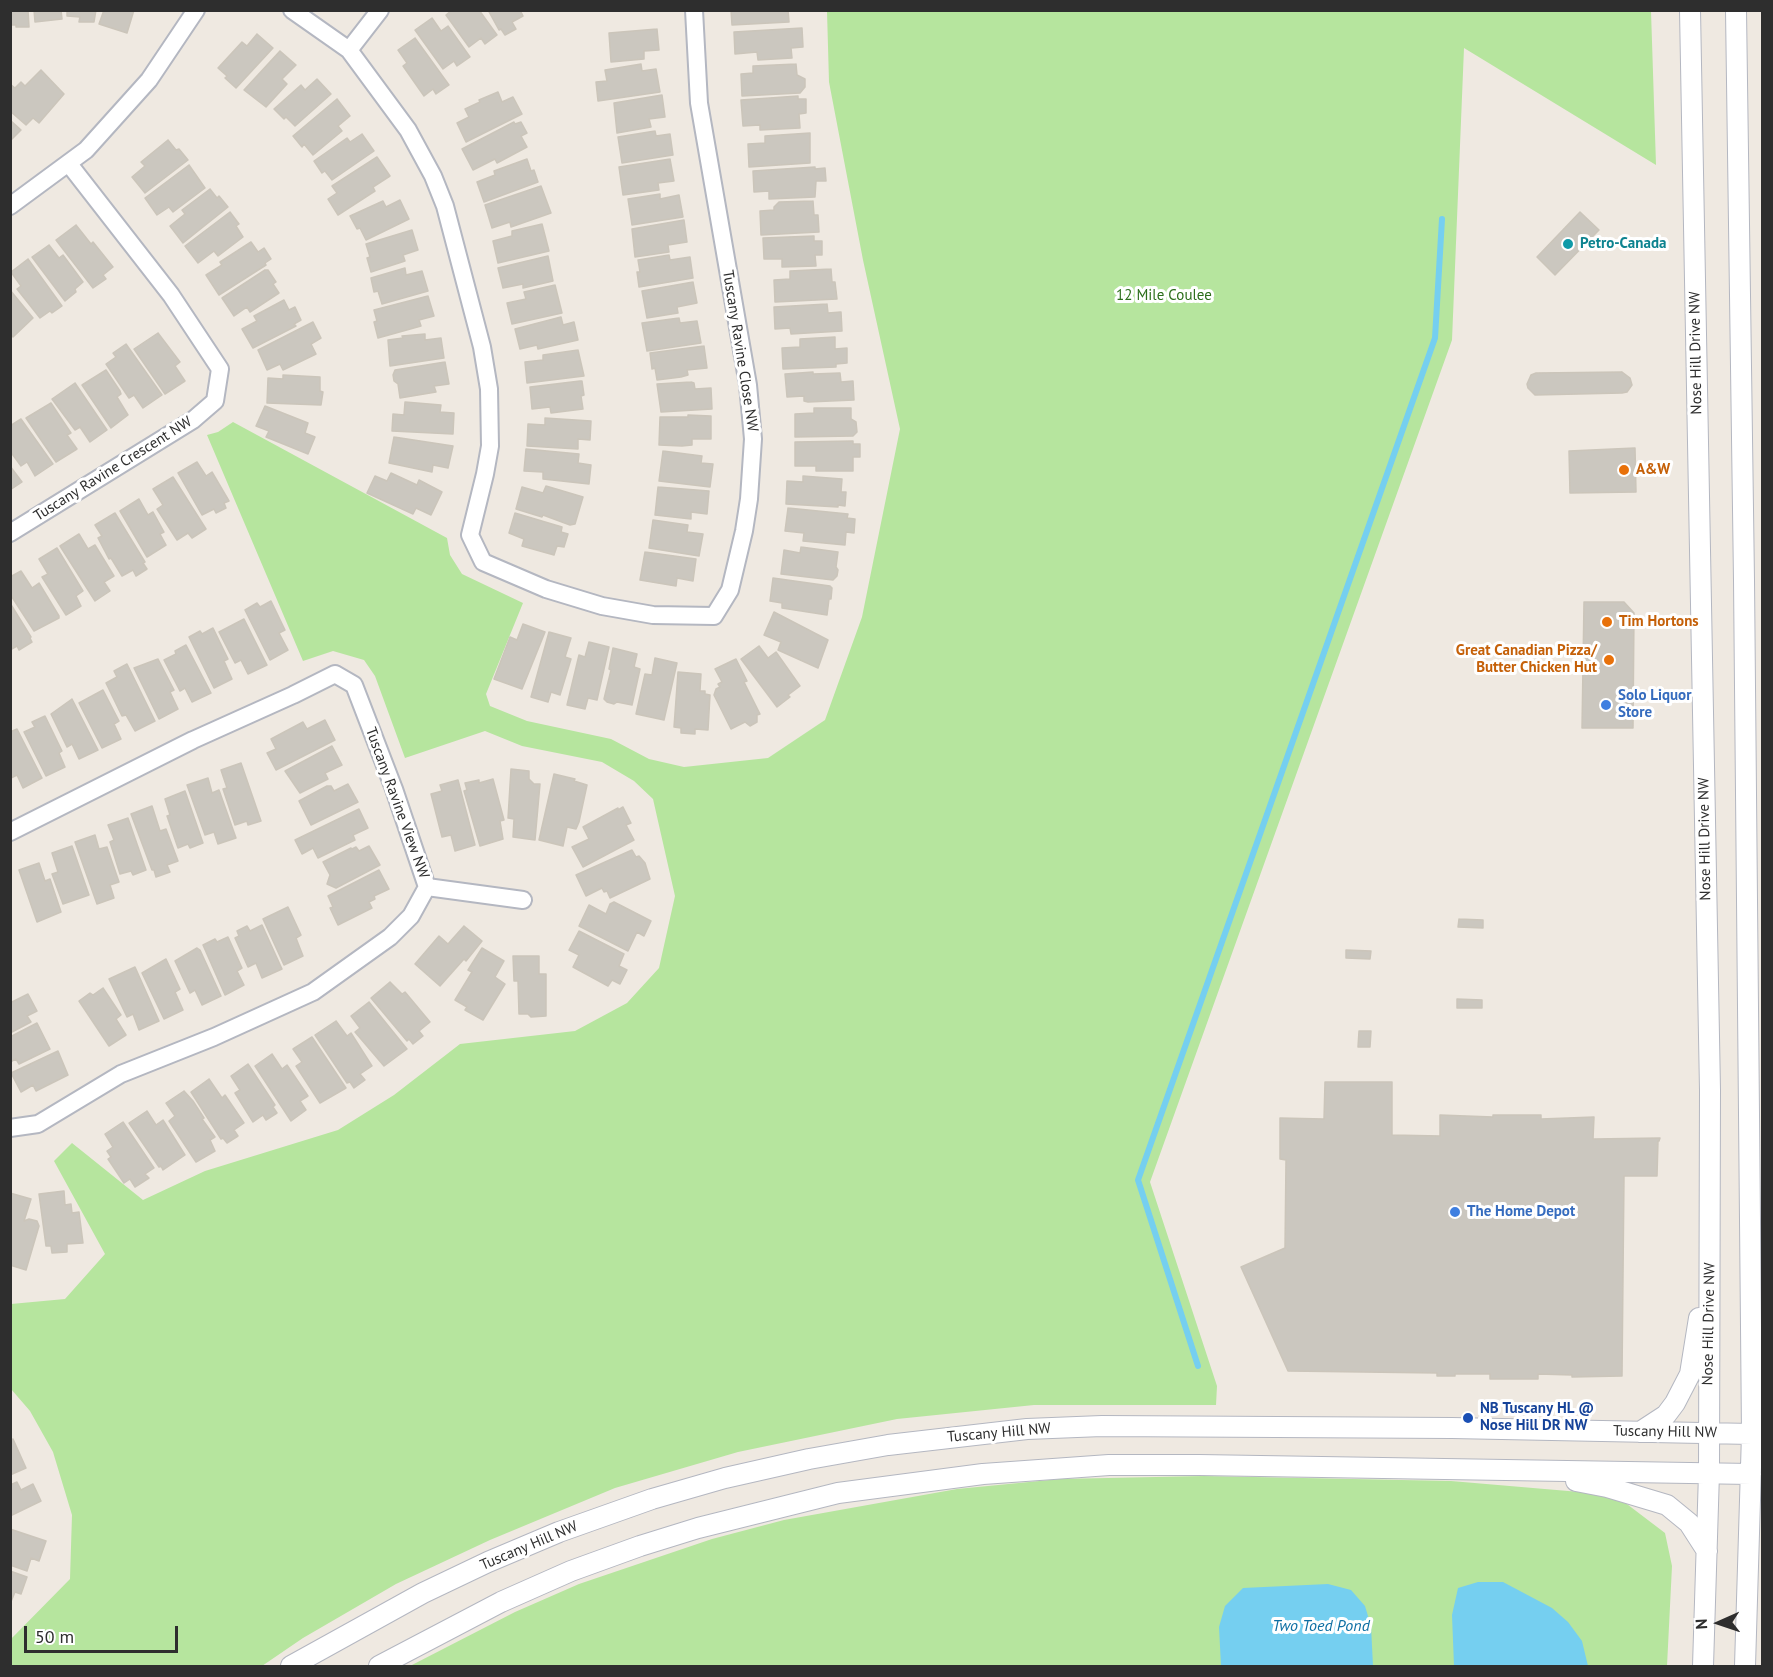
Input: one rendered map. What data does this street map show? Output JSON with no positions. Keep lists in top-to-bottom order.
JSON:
{
  "streets": {
    "street": [
      "Tuscany Ravine Close NW",
      "Nose Hill Drive NW",
      "Tuscany Ravine Crescent NW",
      "Tuscany Ravine View NW",
      "Tuscany Hill NW"
    ]
  },
  "crossings": [
    ["Nose Hill Drive NW", "Tuscany Hill NW"]
  ],
  "water": ["Two Toed Pond"],
  "parks": ["12 Mile Coulee"],
  "places": [
    "Petro-Canada",
    "A&W",
    "Tim Hortons",
    "Great Canadian Pizza/ Butter Chicken Hut",
    "Solo Liquor Store",
    "The Home Depot",
    "NB Tuscany HL @ Nose Hill DR NW"
  ],
  "scale_bar": "50 m",
  "north": "left"
}
